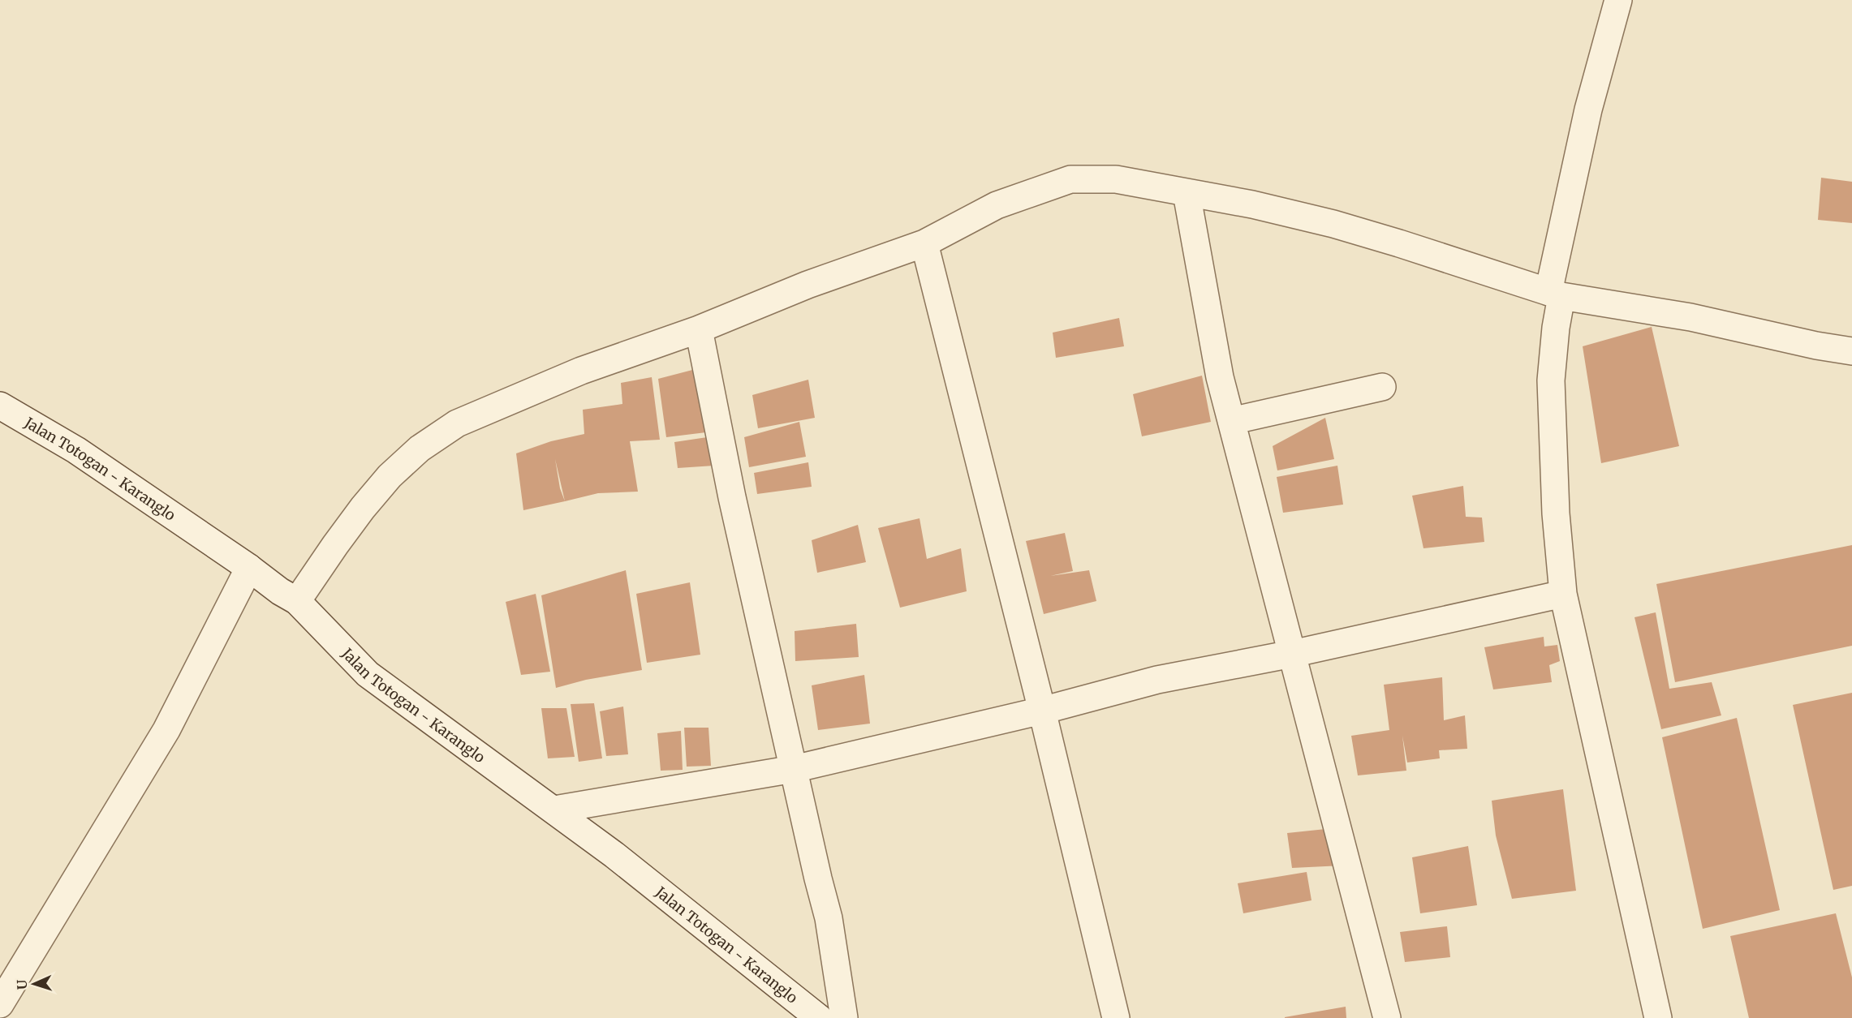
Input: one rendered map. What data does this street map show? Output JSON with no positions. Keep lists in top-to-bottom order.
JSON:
{
  "streets": {
    "street": ["Jalan Totogan - Karanglo"]
  },
  "north": "left"
}
